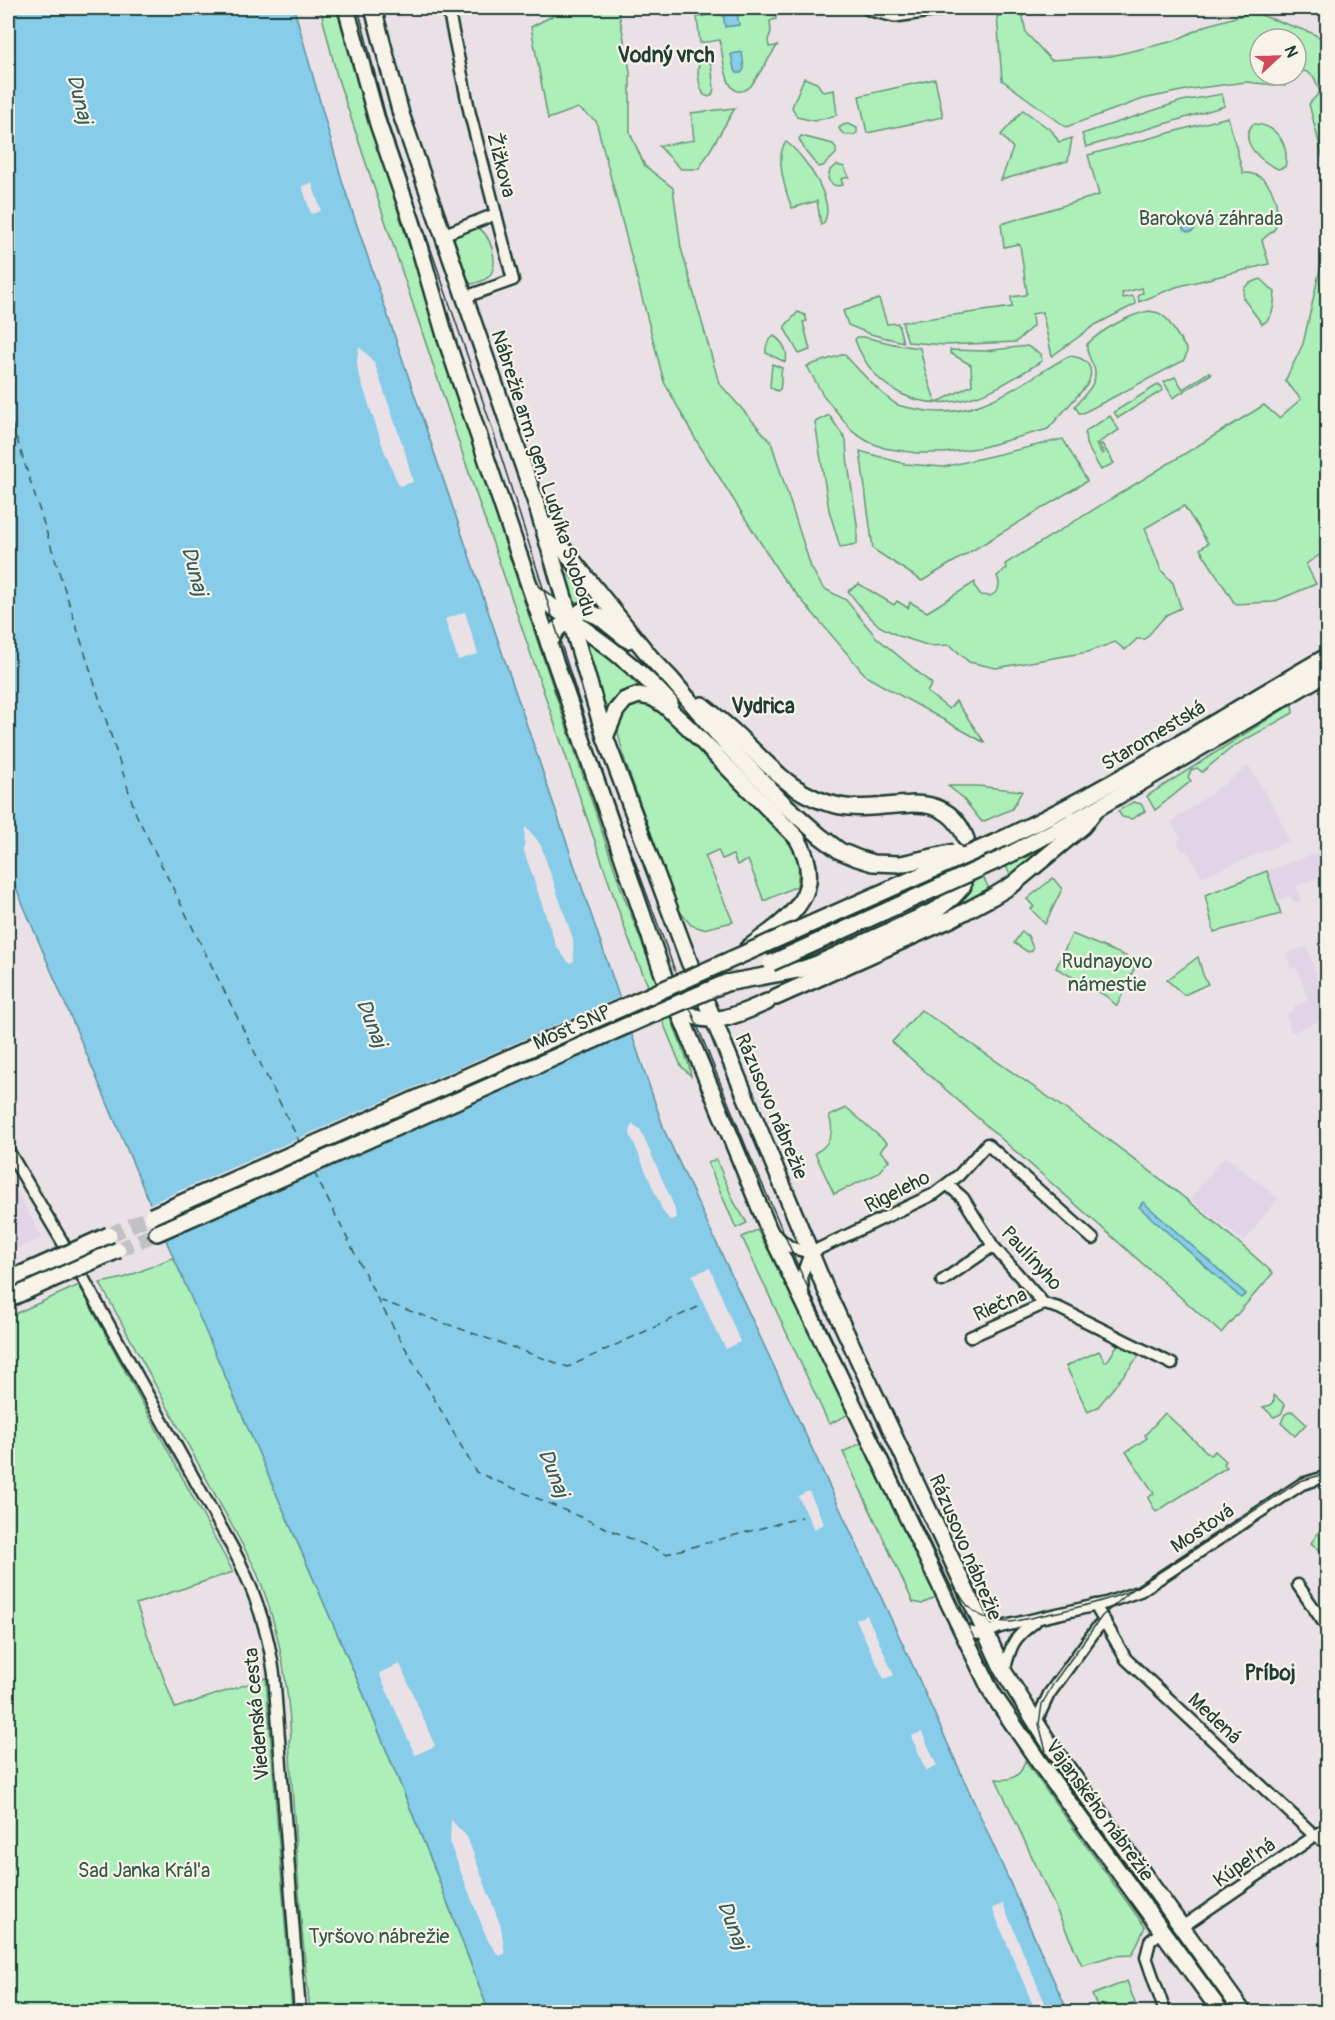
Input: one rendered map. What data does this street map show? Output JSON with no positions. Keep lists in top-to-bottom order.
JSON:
{
  "streets": {
    "main road": [
      "Nábrežie arm. gen. Ludvíka Svobodu",
      "Staromestská",
      "Most SNP",
      "Rázusovo nábrežie",
      "Vajanského nábrežie"
    ],
    "street": [
      "Žižkova",
      "Rigeleho",
      "Paulínyho",
      "Riečna",
      "Mostová",
      "Viedenská cesta",
      "Medená",
      "Kúpeľná"
    ]
  },
  "crossings": [
    ["Žižkova", "Nábrežie arm. gen. Ludvíka Svobodu"],
    ["Staromestská", "Most SNP"],
    ["Rázusovo nábrežie", "Rigeleho"],
    ["Rázusovo nábrežie", "Mostová"],
    ["Rázusovo nábrežie", "Vajanského nábrežie"],
    ["Rigeleho", "Paulínyho"],
    ["Paulínyho", "Riečna"],
    ["Mostová", "Medená"],
    ["Mostová", "Vajanského nábrežie"],
    ["Medená", "Kúpeľná"],
    ["Vajanského nábrežie", "Kúpeľná"]
  ],
  "districts": ["Vodný vrch", "Vydrica", "Príboj"],
  "water": ["Dunaj"],
  "parks": [
    "Baroková záhrada",
    "Rudnayovo námestie",
    "Sad Janka Kráľa",
    "Tyršovo nábrežie"
  ],
  "north": "right"
}
